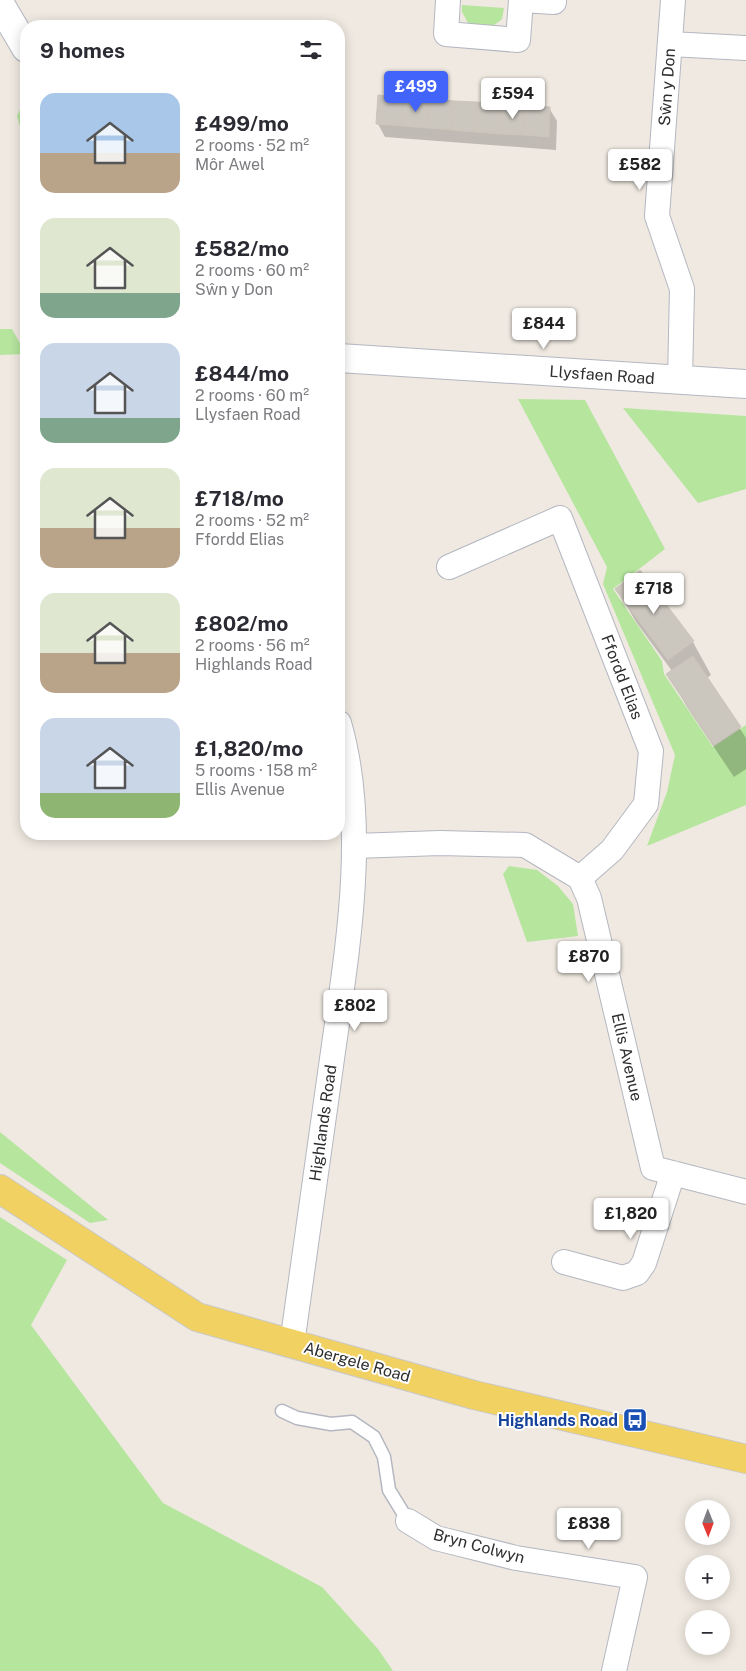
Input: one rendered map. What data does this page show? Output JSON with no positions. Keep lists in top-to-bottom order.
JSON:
{
  "streets": {
    "main road": ["Abergele Road"],
    "street": [
      "Sŵn y Don",
      "Llysfaen Road",
      "Ffordd Elias",
      "Ellis Avenue",
      "Highlands Road",
      "Bryn Colwyn"
    ]
  },
  "crossings": [
    ["Sŵn y Don", "Llysfaen Road"],
    ["Ffordd Elias", "Ellis Avenue"],
    ["Highlands Road", "Abergele Road"]
  ],
  "places": {
    "bus stop": ["Highlands Road"]
  },
  "north": "bottom",
  "page": {
    "heading": "9 homes",
    "price": [
      "£499",
      "£594",
      "£582",
      "£844",
      "£718",
      "£870",
      "£802",
      "£1,820",
      "£838"
    ],
    "list": [
      {
        "name": "£499/mo",
        "note": "2 rooms · 52 m² · Môr Awel"
      },
      {
        "name": "£582/mo",
        "note": "2 rooms · 60 m² · Sŵn y Don"
      },
      {
        "name": "£844/mo",
        "note": "2 rooms · 60 m² · Llysfaen Road"
      },
      {
        "name": "£718/mo",
        "note": "2 rooms · 52 m² · Ffordd Elias"
      },
      {
        "name": "£802/mo",
        "note": "2 rooms · 56 m² · Highlands Road"
      },
      {
        "name": "£1,820/mo",
        "note": "5 rooms · 158 m² · Ellis Avenue"
      }
    ],
    "map_buttons": ["+", "−"]
  }
}
